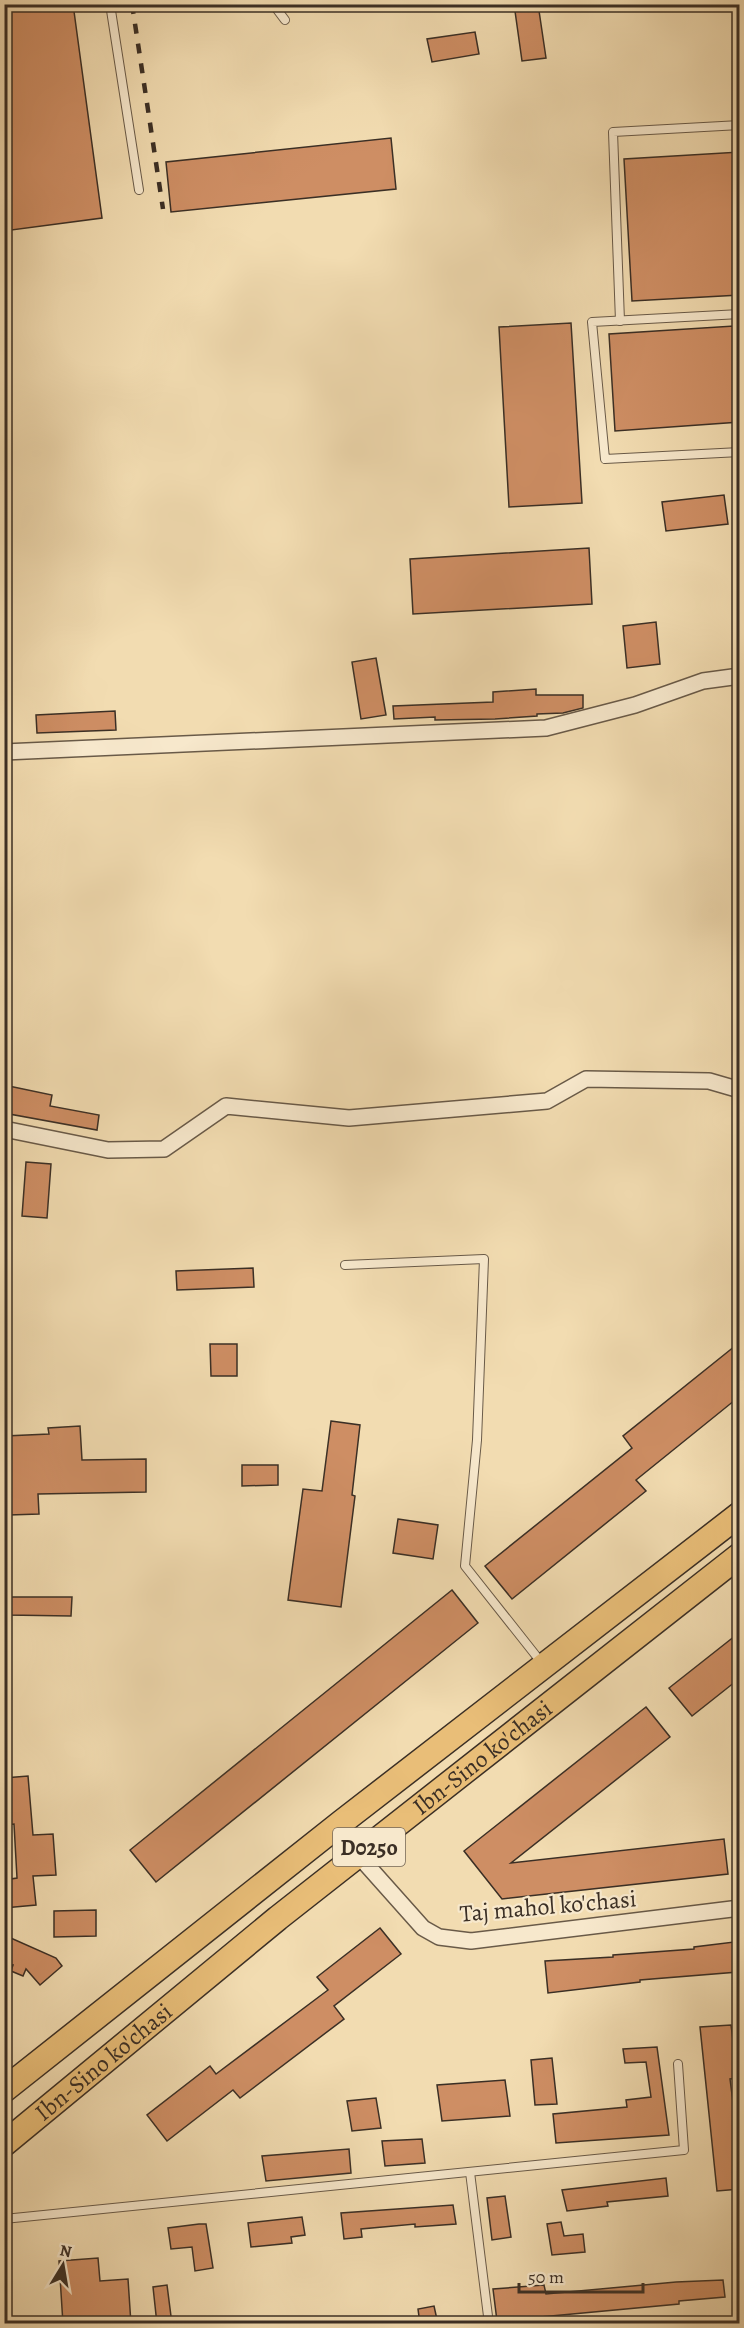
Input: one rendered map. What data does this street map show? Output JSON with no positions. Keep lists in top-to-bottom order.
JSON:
{
  "streets": {
    "main road": ["Ibn-Sino ko'chasi", "D025o"],
    "street": ["Taj mahol ko'chasi"]
  },
  "crossings": [
    ["Ibn-Sino ko'chasi", "Taj mahol ko'chasi"]
  ],
  "scale_bar": "50 m",
  "north": "top"
}
